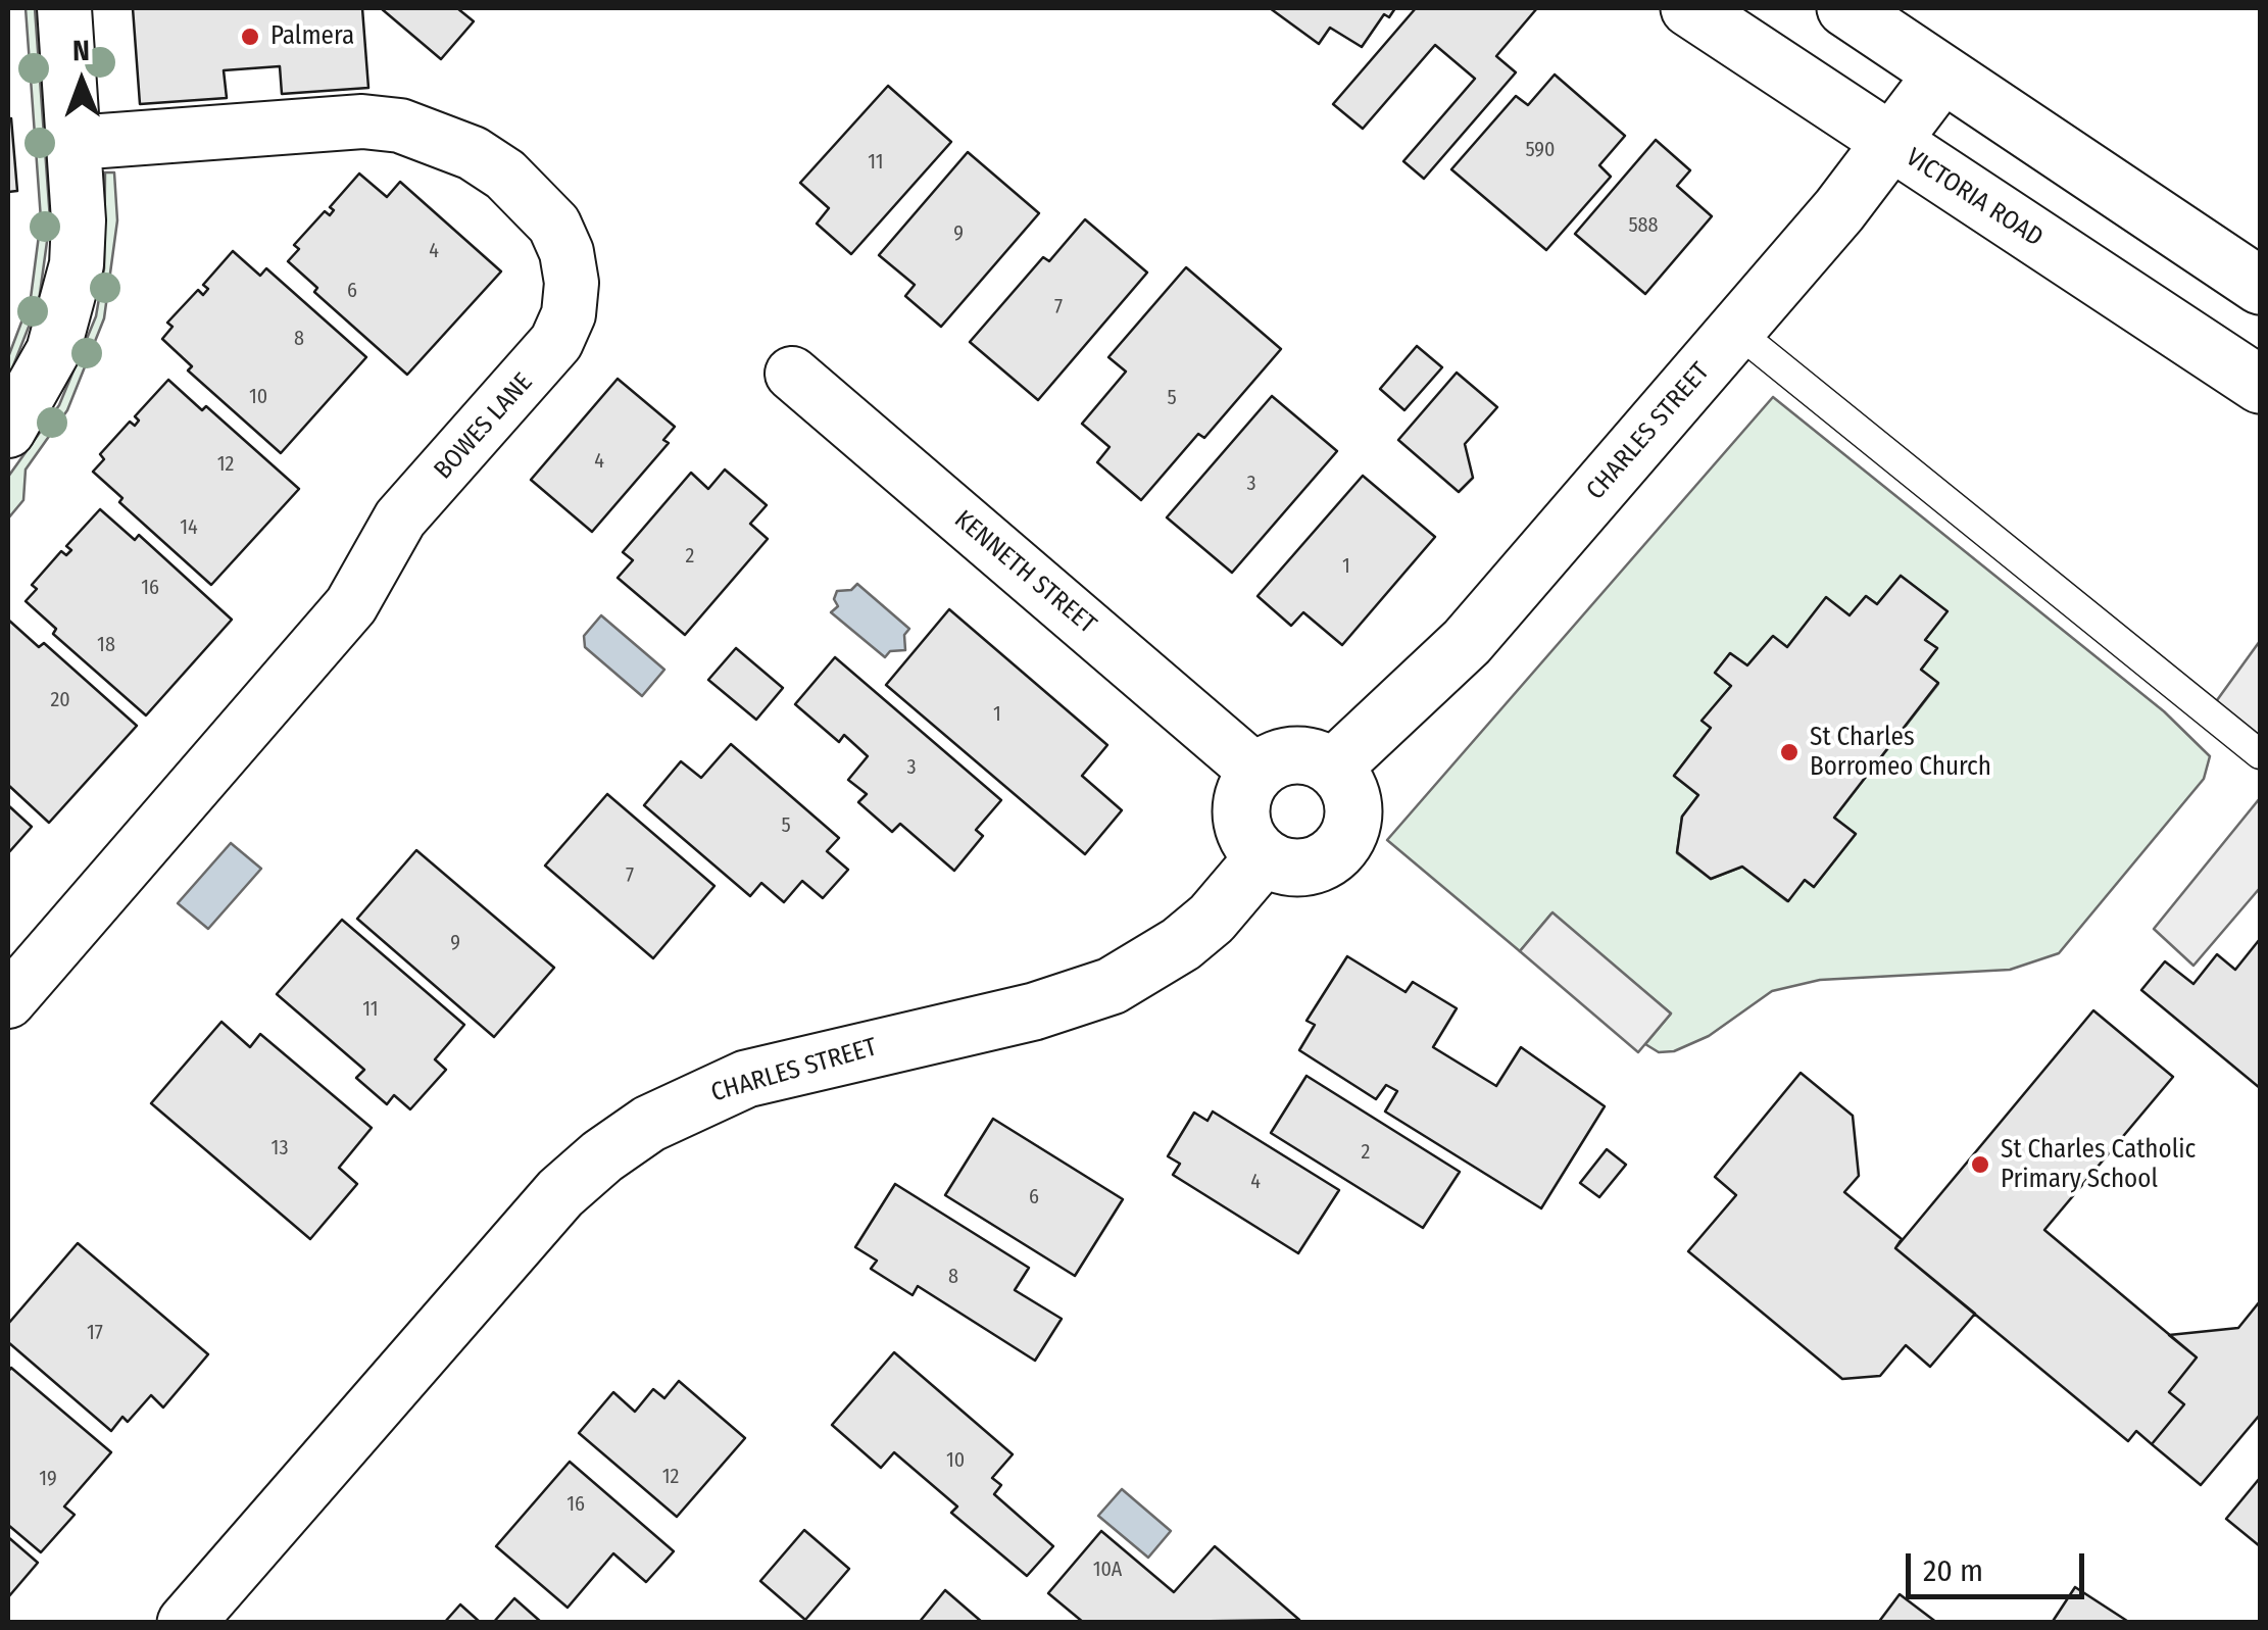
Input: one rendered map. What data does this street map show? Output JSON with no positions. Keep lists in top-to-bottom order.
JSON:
{
  "streets": {
    "main road": ["VICTORIA ROAD", "CHARLES STREET"],
    "street": ["BOWES LANE", "KENNETH STREET"]
  },
  "crossings": [
    ["VICTORIA ROAD", "CHARLES STREET"],
    ["CHARLES STREET", "KENNETH STREET"]
  ],
  "places": ["Palmera", "St Charles Borromeo Church", "St Charles Catholic Primary School"],
  "house_numbers": [
    "590",
    "11",
    "588",
    "9",
    "4",
    "6",
    "7",
    "8",
    "10",
    "5",
    "4",
    "12",
    "3",
    "14",
    "2",
    "1",
    "16",
    "18",
    "20",
    "1",
    "3",
    "5",
    "7",
    "9",
    "11",
    "13",
    "2",
    "4",
    "6",
    "8",
    "17",
    "10",
    "12",
    "19",
    "16",
    "10A"
  ],
  "scale_bar": "20 m",
  "north": "top"
}
